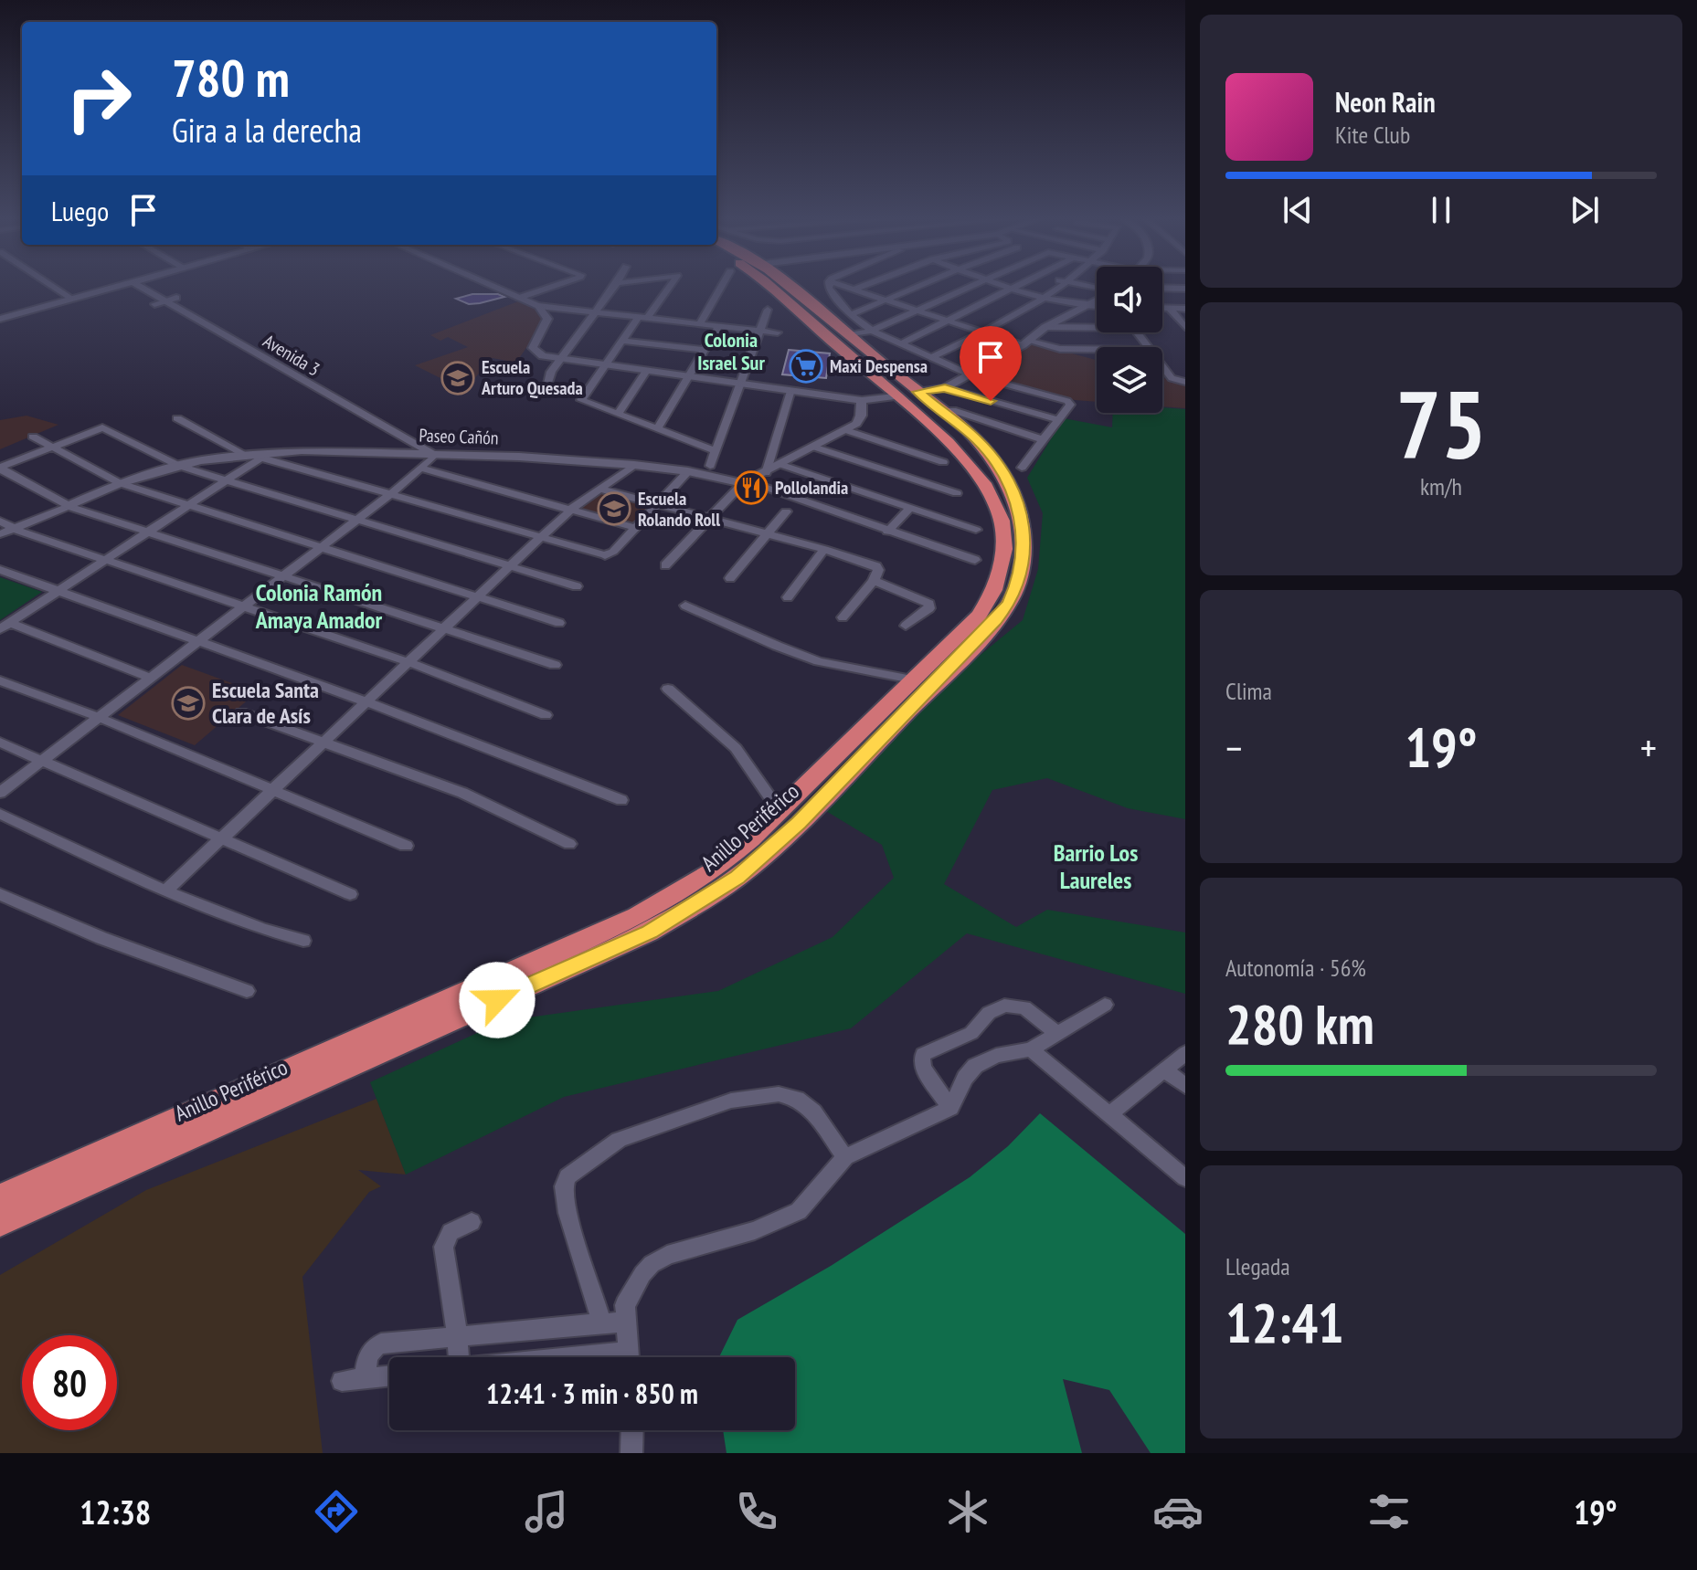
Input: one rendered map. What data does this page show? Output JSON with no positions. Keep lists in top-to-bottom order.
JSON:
{
  "streets": {
    "highway": ["Anillo Periférico"],
    "street": ["Avenida 3", "Paseo Cañón"]
  },
  "crossings": [
    ["Avenida 3", "Paseo Cañón"]
  ],
  "districts": ["Colonia Israel Sur", "Colonia Ramón Amaya Amador", "Barrio Los Laureles"],
  "places": {
    "supermarket": ["Maxi Despensa"],
    "school or university": ["Escuela Arturo Quesada", "Escuela Rolando Roll", "Escuela Santa Clara de Asís"],
    "restaurant": ["Pollolandia"]
  },
  "page": {
    "turn": ["780 m", "Gira a la derecha"],
    "song": ["Neon Rain", "Kite Club"],
    "then": "Luego",
    "tile": [
      ["75", "km/h"],
      "Clima",
      ["Autonomía · 56%", "280 km"],
      ["Llegada", "12:41"]
    ],
    "heat": ["−", "19°", "+"],
    "limit": "80",
    "trip": "12:41 · 3 min · 850 m",
    "tabs": ["12:38", "19°"]
  }
}
